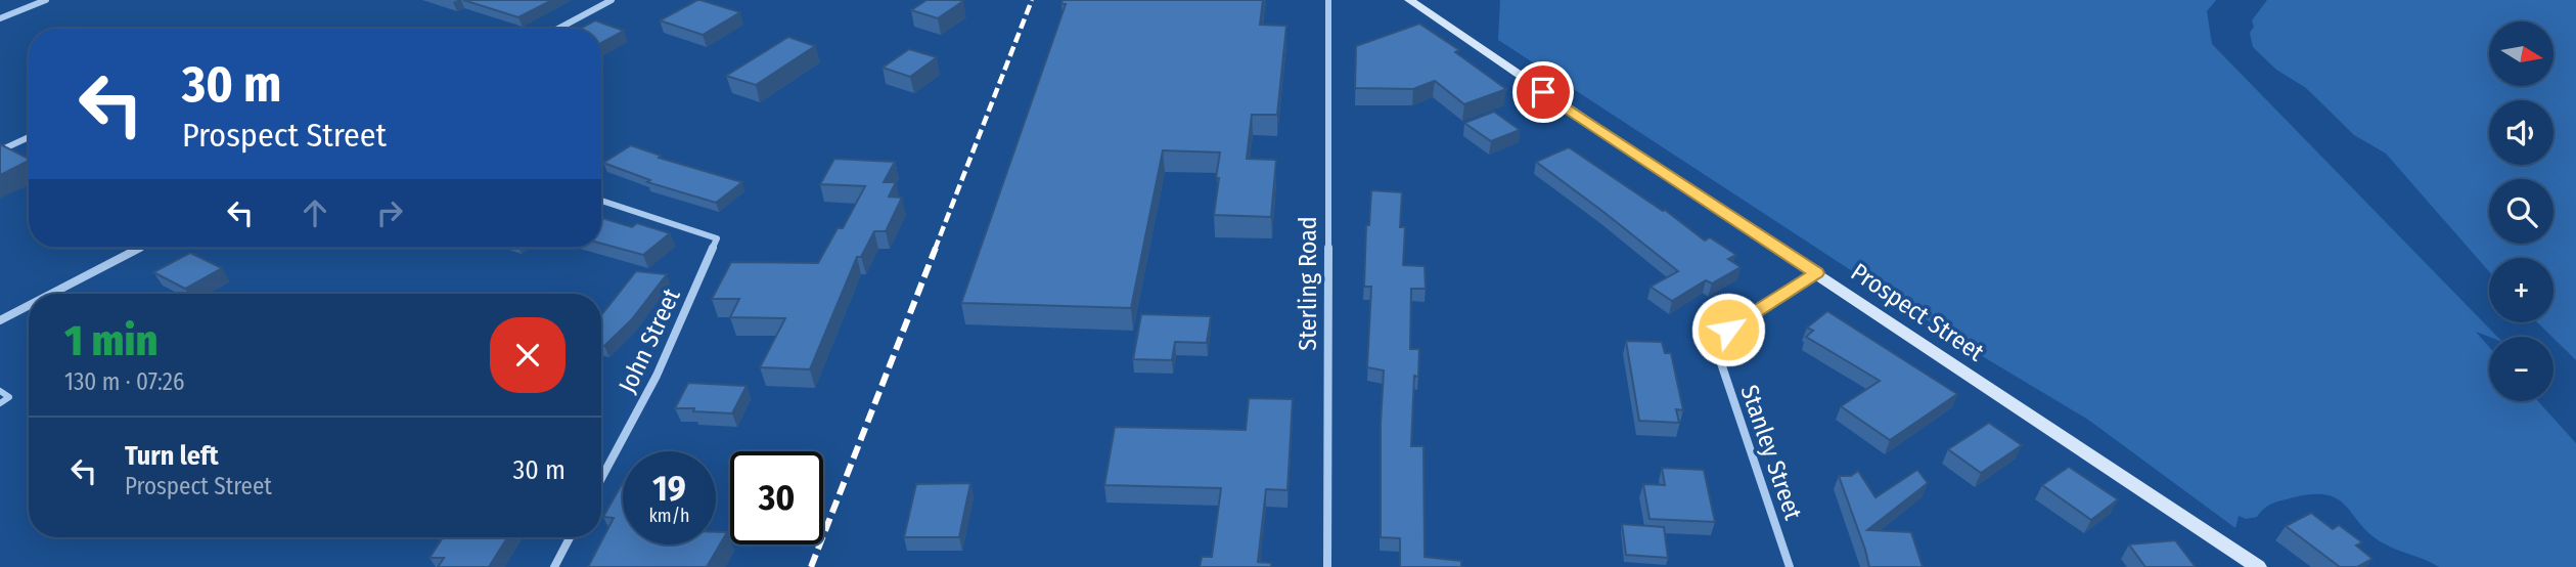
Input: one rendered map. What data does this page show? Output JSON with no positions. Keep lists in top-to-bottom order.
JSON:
{
  "streets": {
    "main road": ["Prospect Street"],
    "street": ["Sterling Road", "John Street", "Stanley Street"]
  },
  "crossings": [
    ["Prospect Street", "Stanley Street"]
  ],
  "north": "right",
  "page": {
    "map_buttons": ["+", "−"],
    "turn": ["30 m", "Prospect Street"],
    "heading": ["1 min", "130 m · 07:26"],
    "list": [
      {
        "name": "Turn left",
        "note": "Prospect Street",
        "value": "30 m"
      }
    ],
    "speed": "19 km/h",
    "limit": "30"
  }
}
